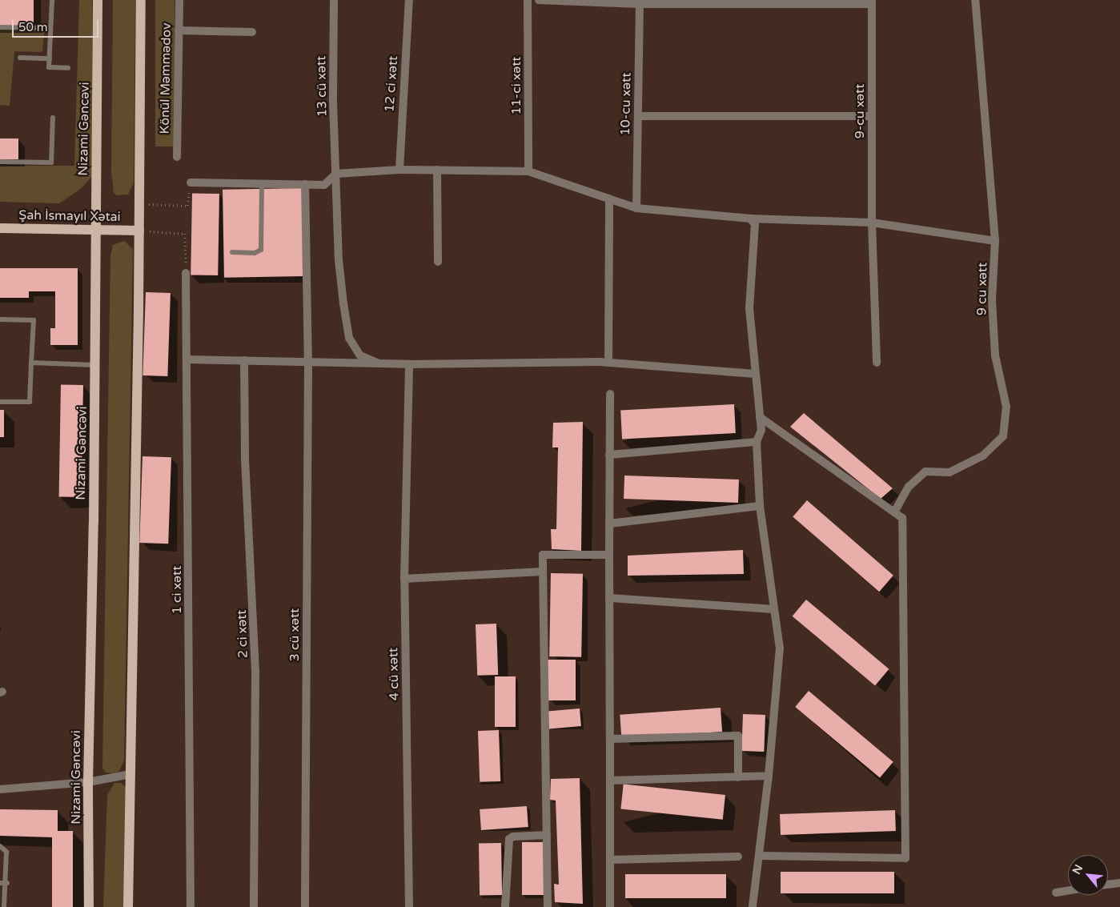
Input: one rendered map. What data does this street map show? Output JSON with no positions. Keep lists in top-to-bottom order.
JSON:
{
  "streets": {
    "main road": ["Nizami Gəncəvi", "Şah İsmayıl Xətai"],
    "street": [
      "Könül Məmmədov",
      "12 ci xətt",
      "11-ci xətt",
      "13 cü xətt",
      "10-cu xətt",
      "9-cu xətt",
      "9 cu xətt",
      "1 ci xətt",
      "2 ci xətt",
      "3 cü xətt",
      "4 cü xətt"
    ]
  },
  "crossings": [
    ["Nizami Gəncəvi", "Şah İsmayıl Xətai"]
  ],
  "scale_bar": "50 m",
  "north": "top left"
}
